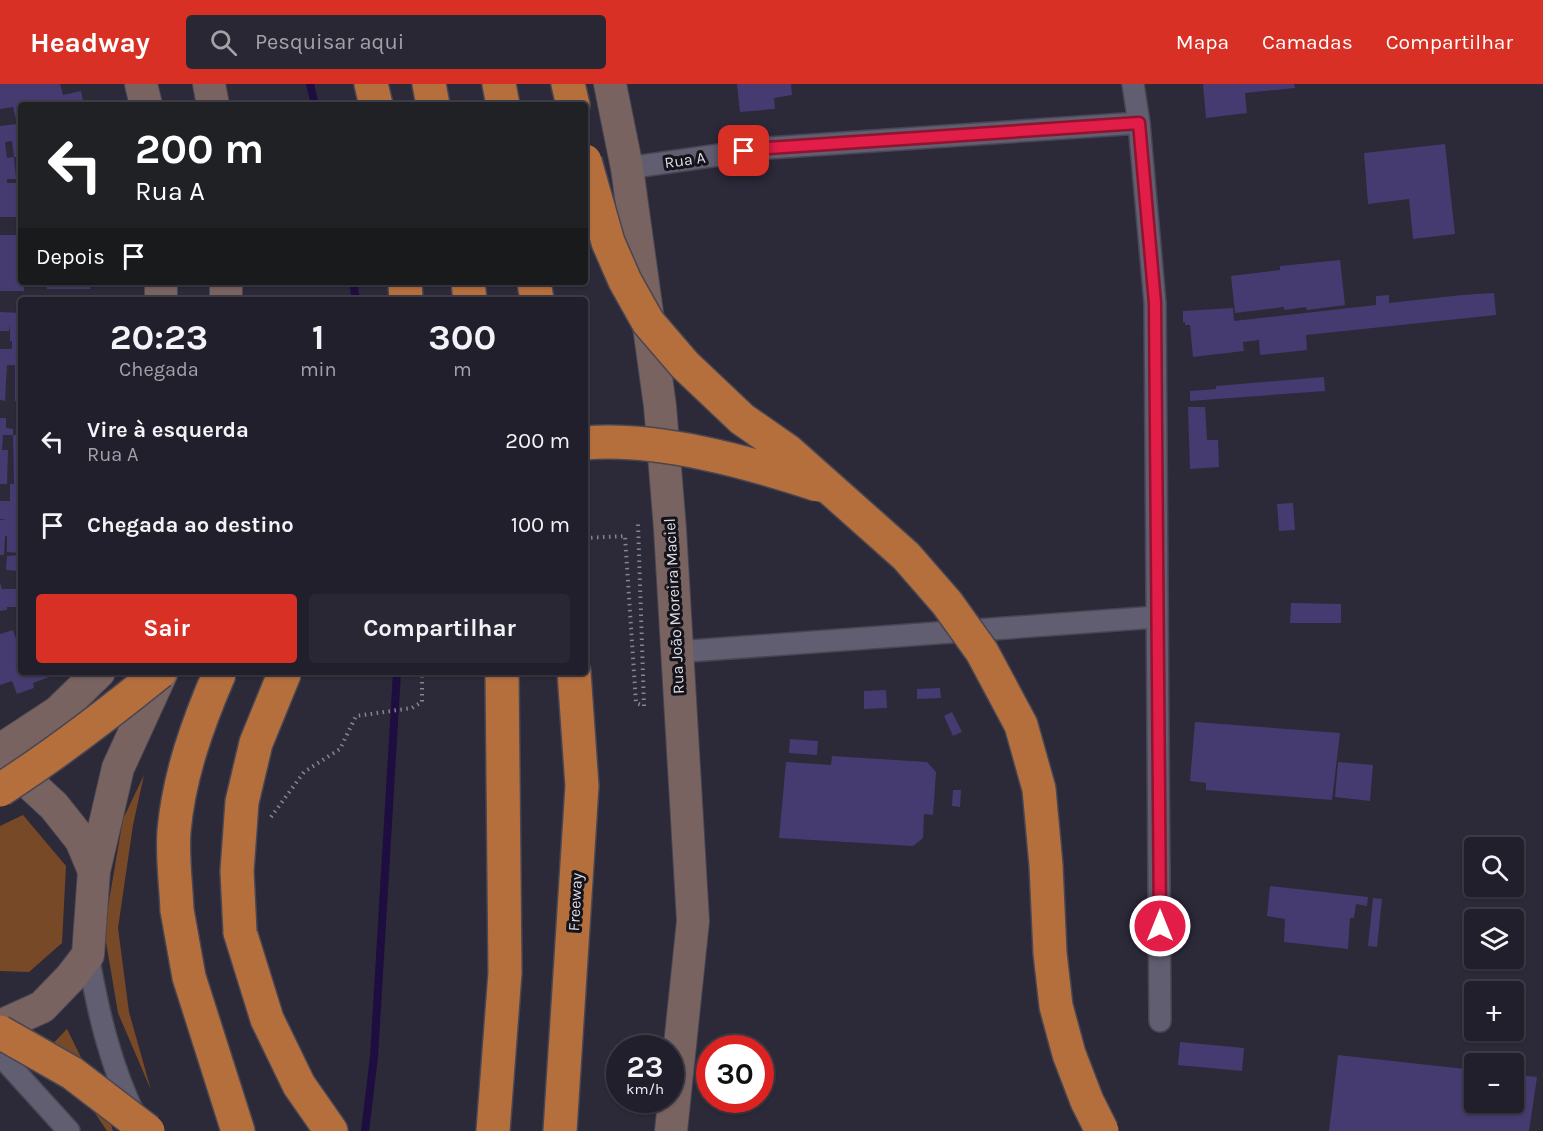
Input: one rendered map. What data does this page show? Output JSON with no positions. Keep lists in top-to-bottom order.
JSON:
{
  "streets": {
    "highway": ["Freeway"],
    "street": ["Rua A", "Rua João Moreira Maciel"]
  },
  "crossings": [
    ["Rua A", "Rua João Moreira Maciel"]
  ],
  "page": {
    "header": "Headway",
    "search": "Pesquisar aqui",
    "nav": ["Mapa", "Camadas", "Compartilhar"],
    "turn": ["200 m", "Rua A"],
    "then": "Depois",
    "eta": [
      "20:23",
      "Chegada",
      "1",
      "min",
      "300",
      "m"
    ],
    "list": [
      {
        "name": "Vire à esquerda",
        "note": "Rua A",
        "value": "200 m"
      },
      {
        "name": "Chegada ao destino",
        "value": "100 m"
      }
    ],
    "buttons": ["Sair", "Compartilhar"],
    "map_buttons": ["+", "−"],
    "speed": "23 km/h",
    "limit": "30"
  }
}
